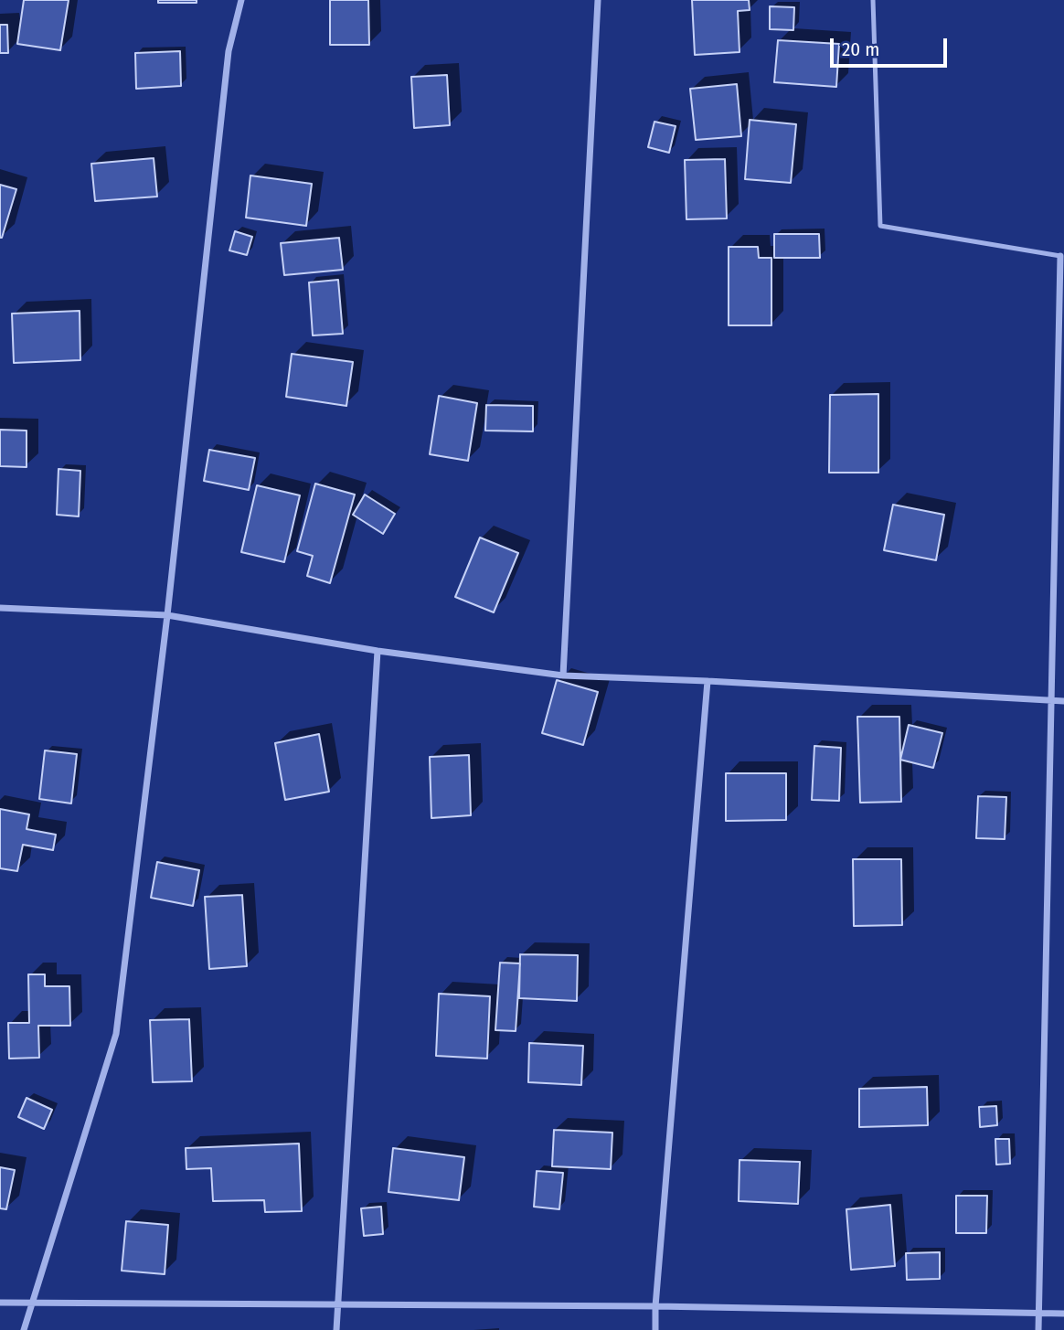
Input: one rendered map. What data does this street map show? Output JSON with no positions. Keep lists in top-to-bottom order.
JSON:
{
  "scale_bar": "20 m"
}
